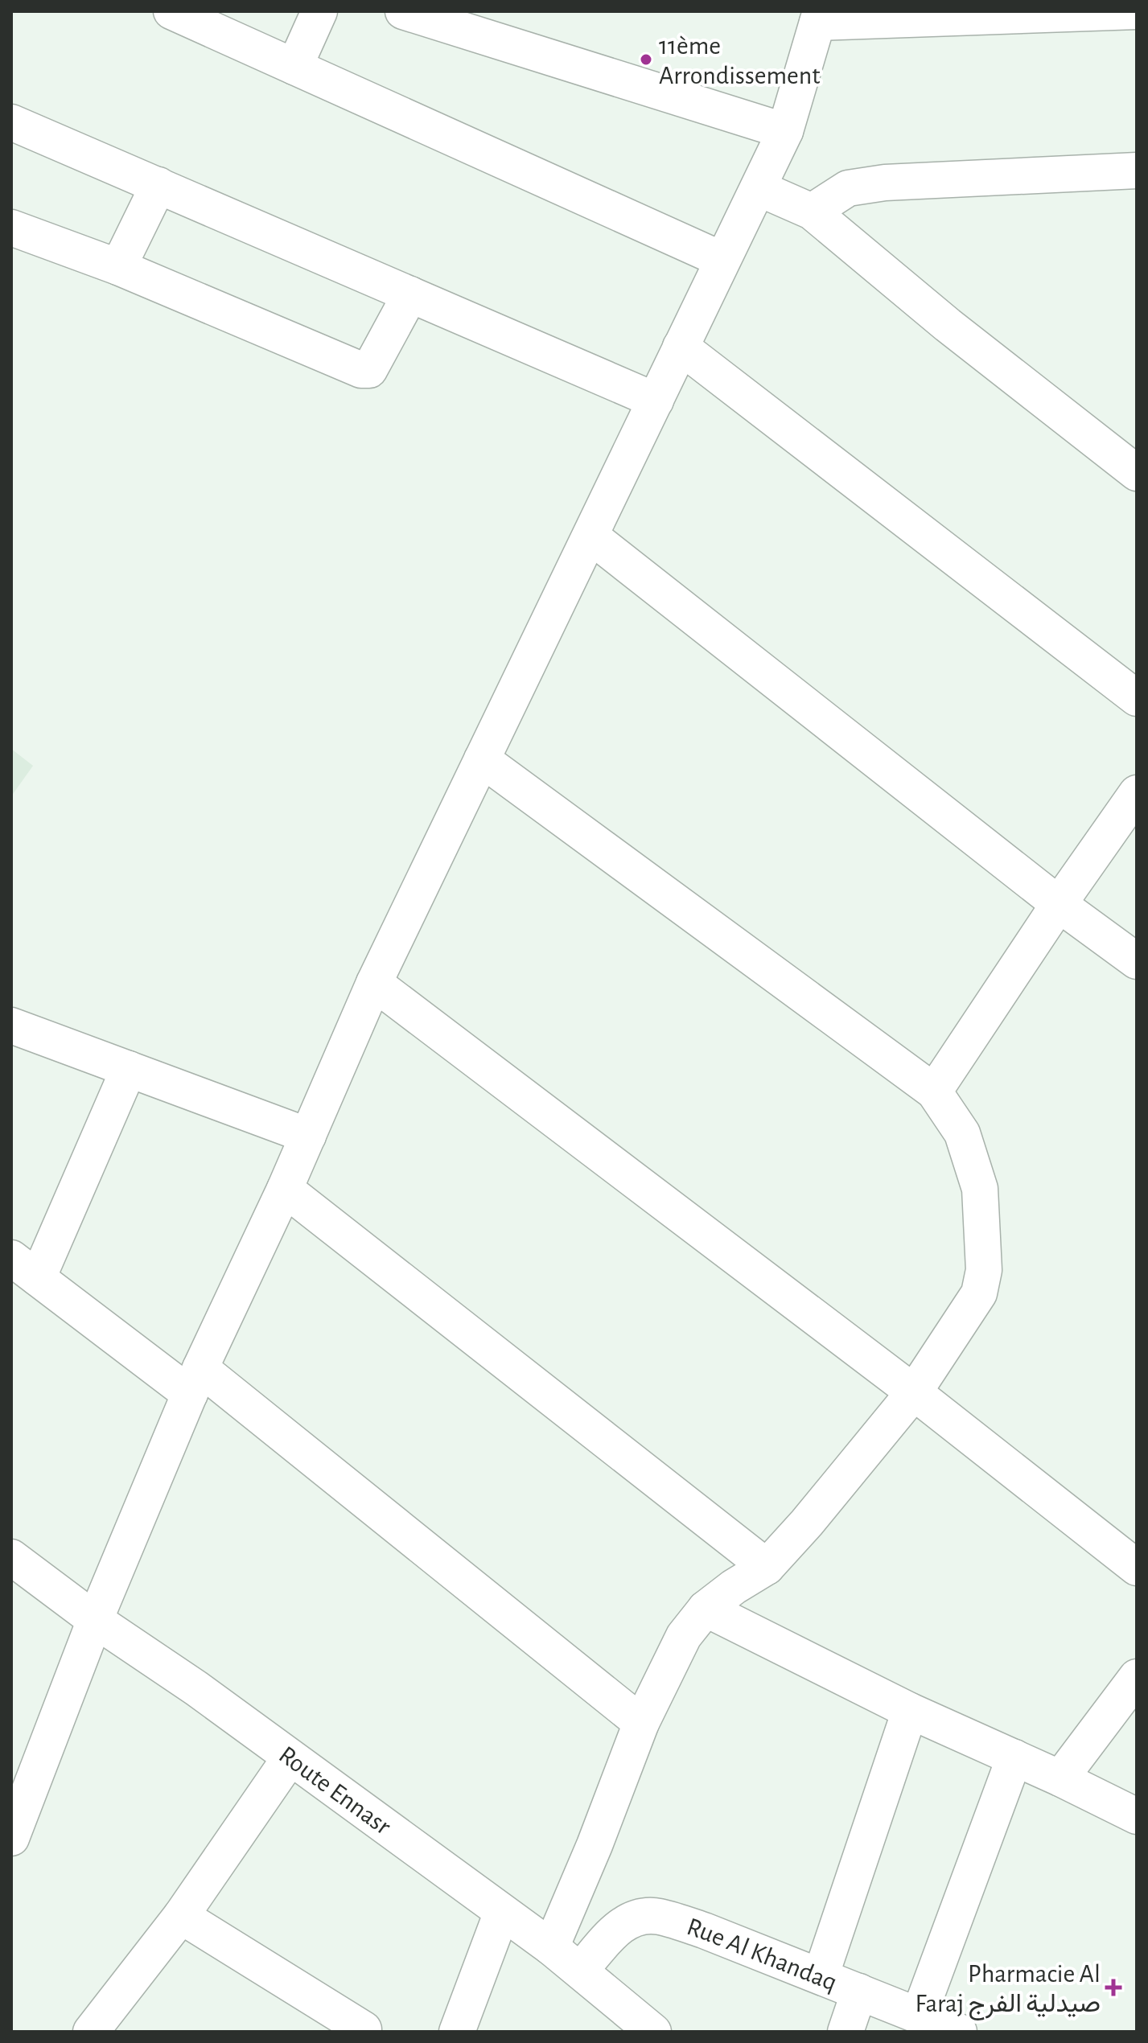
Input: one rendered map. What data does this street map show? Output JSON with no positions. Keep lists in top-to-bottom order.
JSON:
{
  "streets": {
    "street": ["Route Ennasr", "Rue Al Khandaq"]
  },
  "crossings": [
    ["Route Ennasr", "Rue Al Khandaq"]
  ],
  "places": {
    "other": ["11ème Arrondissement"],
    "health": ["Pharmacie Al Faraj صيدلية الفرج"]
  }
}
